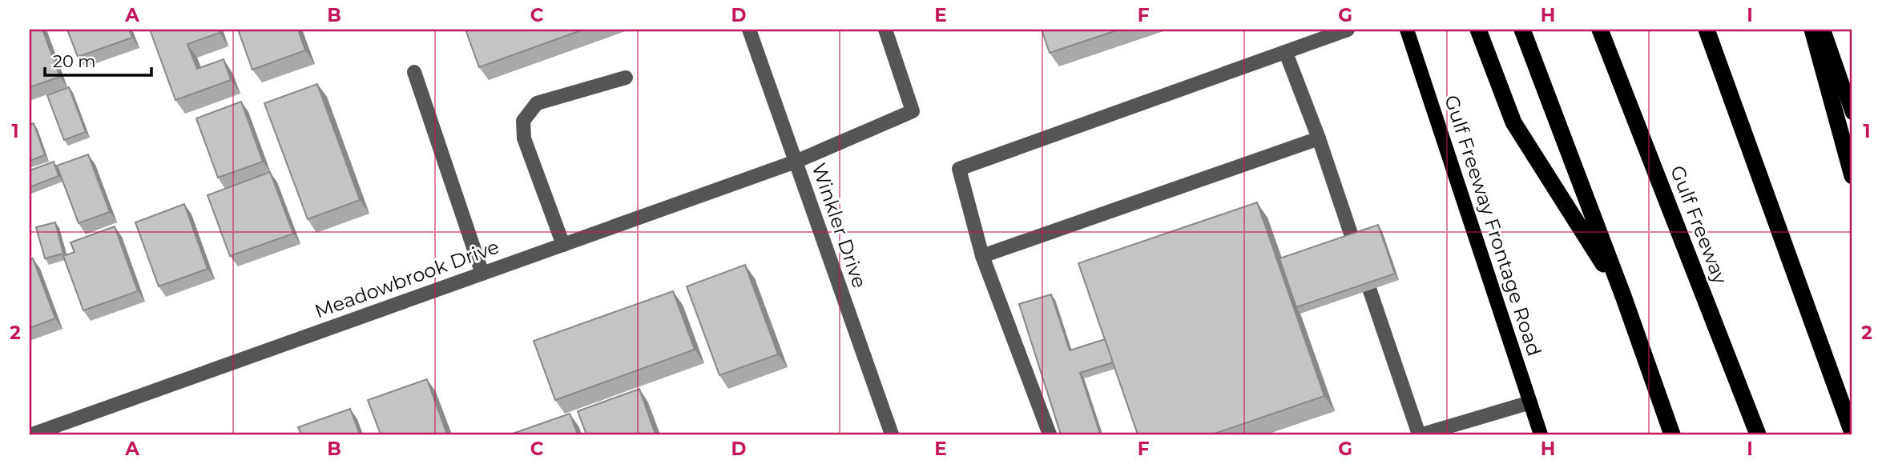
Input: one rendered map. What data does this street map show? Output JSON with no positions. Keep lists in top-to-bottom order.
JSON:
{
  "streets": {
    "highway": ["Gulf Freeway"],
    "main road": ["Gulf Freeway Frontage Road"],
    "street": ["Winkler Drive", "Meadowbrook Drive"]
  },
  "crossings": [
    ["Winkler Drive", "Meadowbrook Drive"]
  ],
  "scale_bar": "20 m",
  "grid": {
    "columns": [
      "A",
      "B",
      "C",
      "D",
      "E",
      "F",
      "G",
      "H",
      "I"
    ],
    "rows": ["1", "2"]
  }
}
